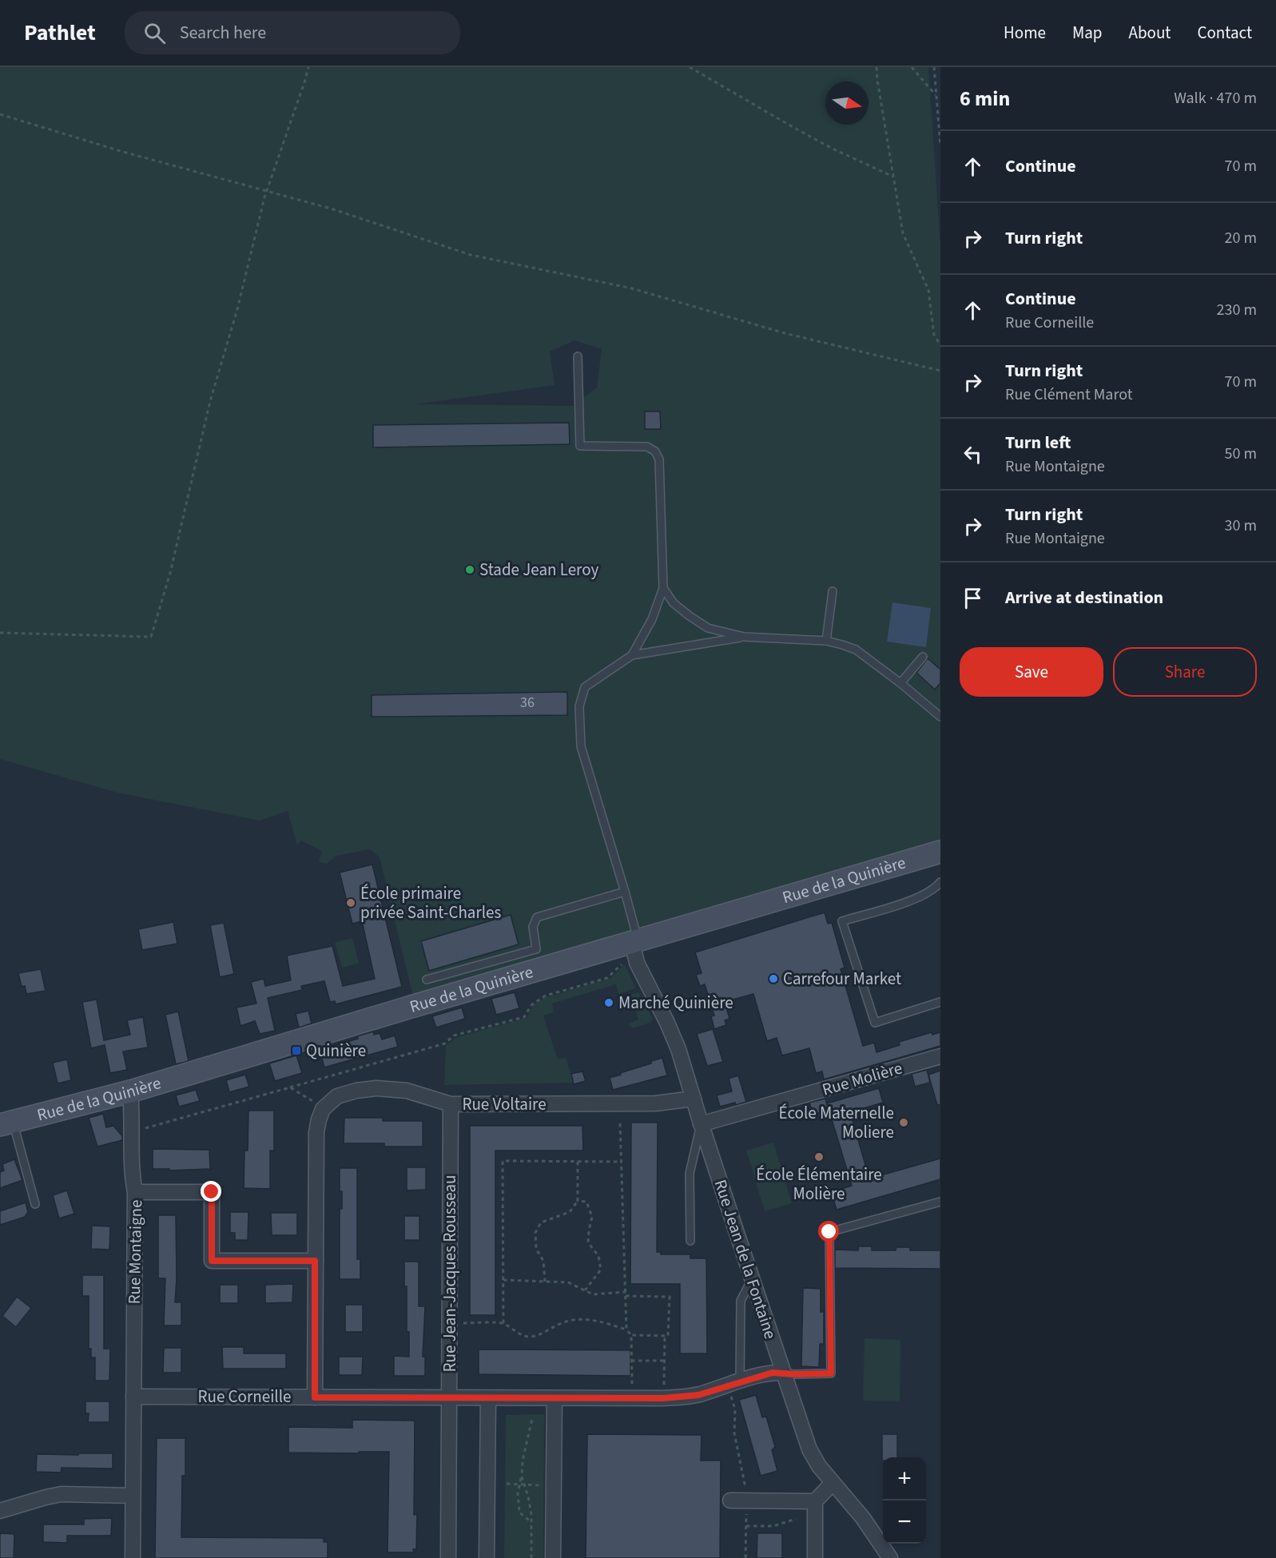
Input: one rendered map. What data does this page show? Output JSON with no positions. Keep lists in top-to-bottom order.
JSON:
{
  "streets": {
    "street": [
      "Rue de la Quinière",
      "Rue Molière",
      "Rue Voltaire",
      "Rue Montaigne",
      "Rue Jean de la Fontaine",
      "Rue Jean-Jacques Rousseau",
      "Rue Corneille"
    ]
  },
  "crossings": [
    ["Rue de la Quinière", "Rue Jean de la Fontaine"],
    ["Rue Molière", "Rue Jean de la Fontaine"],
    ["Rue Voltaire", "Rue Jean de la Fontaine"],
    ["Rue Voltaire", "Rue Jean-Jacques Rousseau"],
    ["Rue Montaigne", "Rue Corneille"],
    ["Rue Jean de la Fontaine", "Rue Corneille"],
    ["Rue Jean-Jacques Rousseau", "Rue Corneille"]
  ],
  "places": {
    "other": [
      "Stade Jean Leroy",
      "École primaire privée Saint-Charles",
      "Carrefour Market",
      "Marché Quinière",
      "École Maternelle Moliere",
      "École Élémentaire Molière"
    ],
    "transit": ["Quinière"]
  },
  "house_numbers": ["36"],
  "north": "right",
  "page": {
    "header": "Pathlet",
    "search": "Search here",
    "nav": [
      "Home",
      "Map",
      "About",
      "Contact"
    ],
    "heading": ["6 min", "Walk · 470 m"],
    "list": [
      ["Continue", "70 m"],
      ["Turn right", "20 m"],
      ["Continue", "Rue Corneille", "230 m"],
      ["Turn right", "Rue Clément Marot", "70 m"],
      ["Turn left", "Rue Montaigne", "50 m"],
      ["Turn right", "Rue Montaigne", "30 m"],
      "Arrive at destination"
    ],
    "buttons": ["Save", "Share"],
    "map_buttons": ["+", "−"]
  }
}
